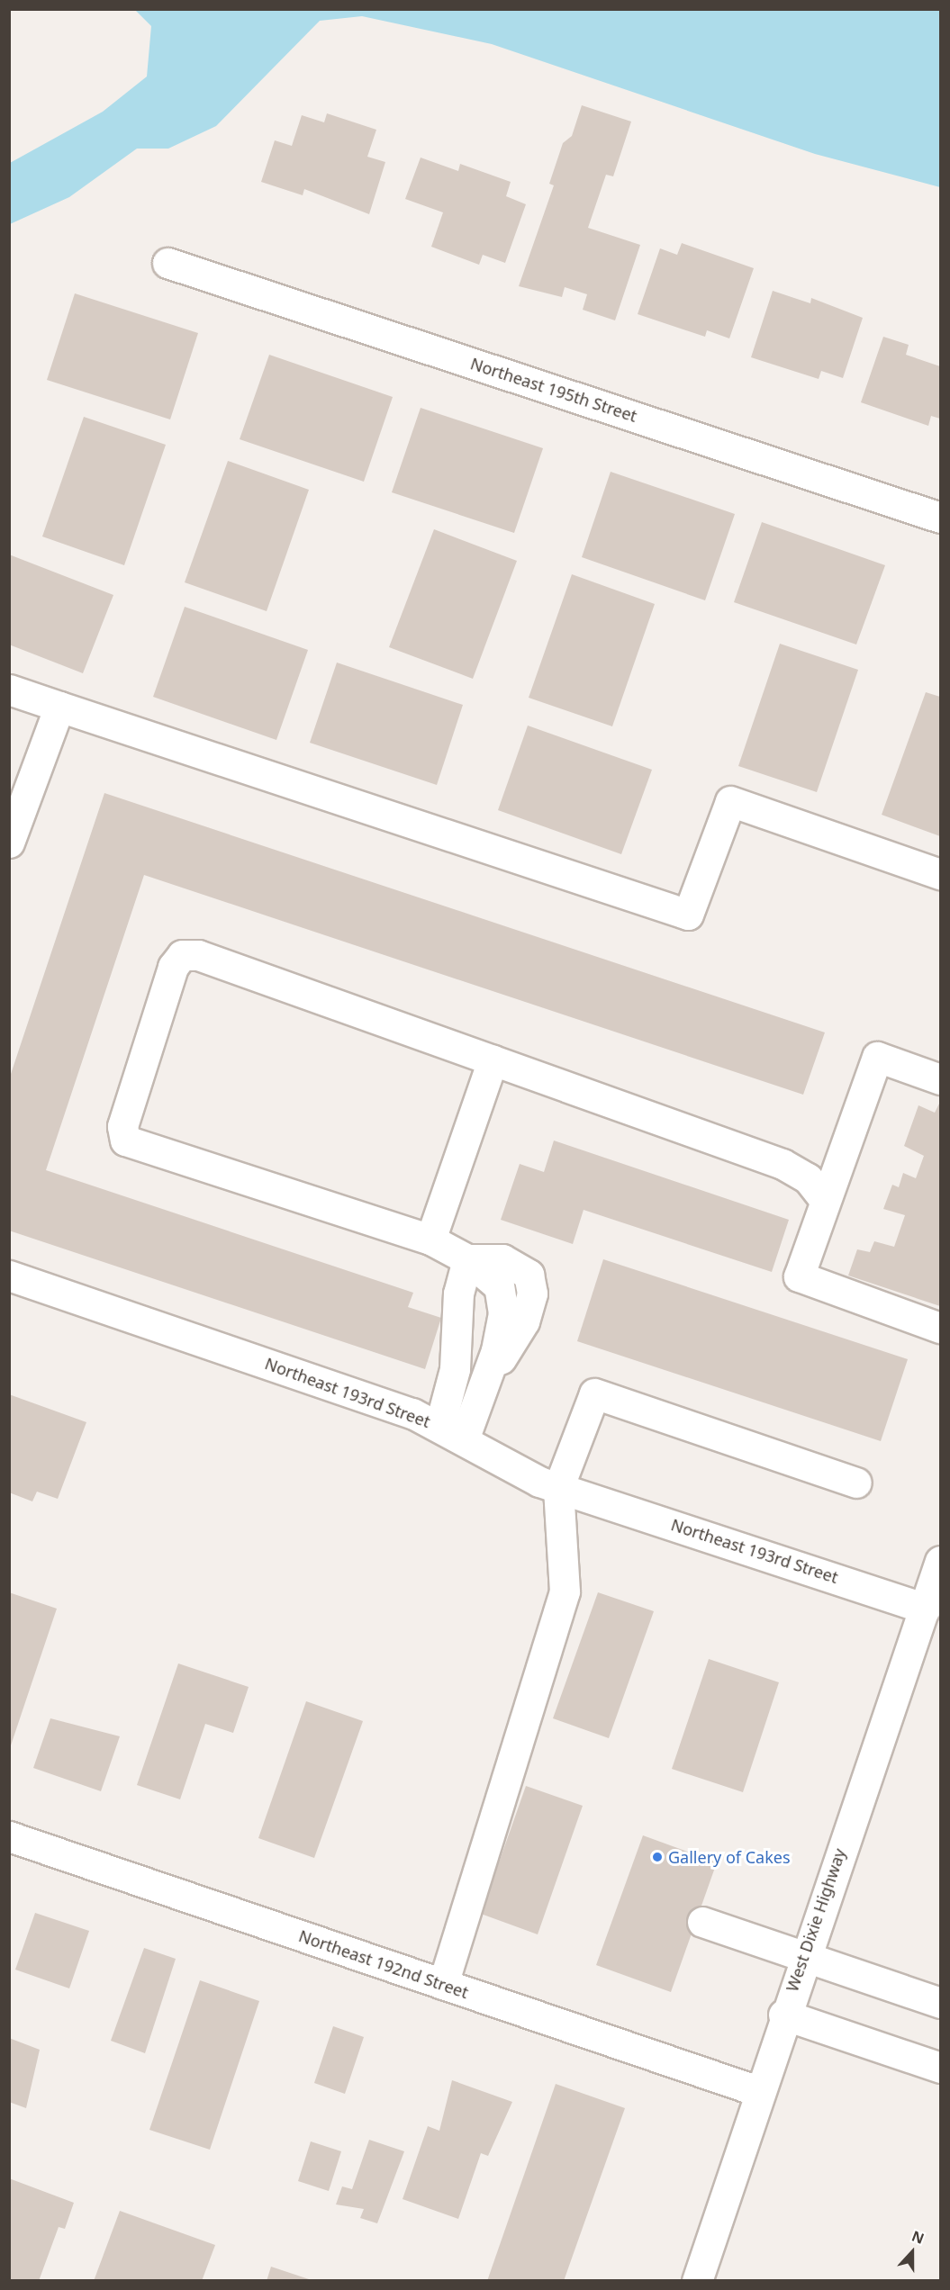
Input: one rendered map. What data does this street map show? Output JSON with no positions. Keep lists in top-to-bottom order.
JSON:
{
  "streets": {
    "street": [
      "Northeast 195th Street",
      "Northeast 193rd Street",
      "West Dixie Highway",
      "Northeast 192nd Street"
    ]
  },
  "crossings": [
    ["Northeast 193rd Street", "West Dixie Highway"],
    ["West Dixie Highway", "Northeast 192nd Street"]
  ],
  "places": ["Gallery of Cakes"],
  "north": "top"
}
